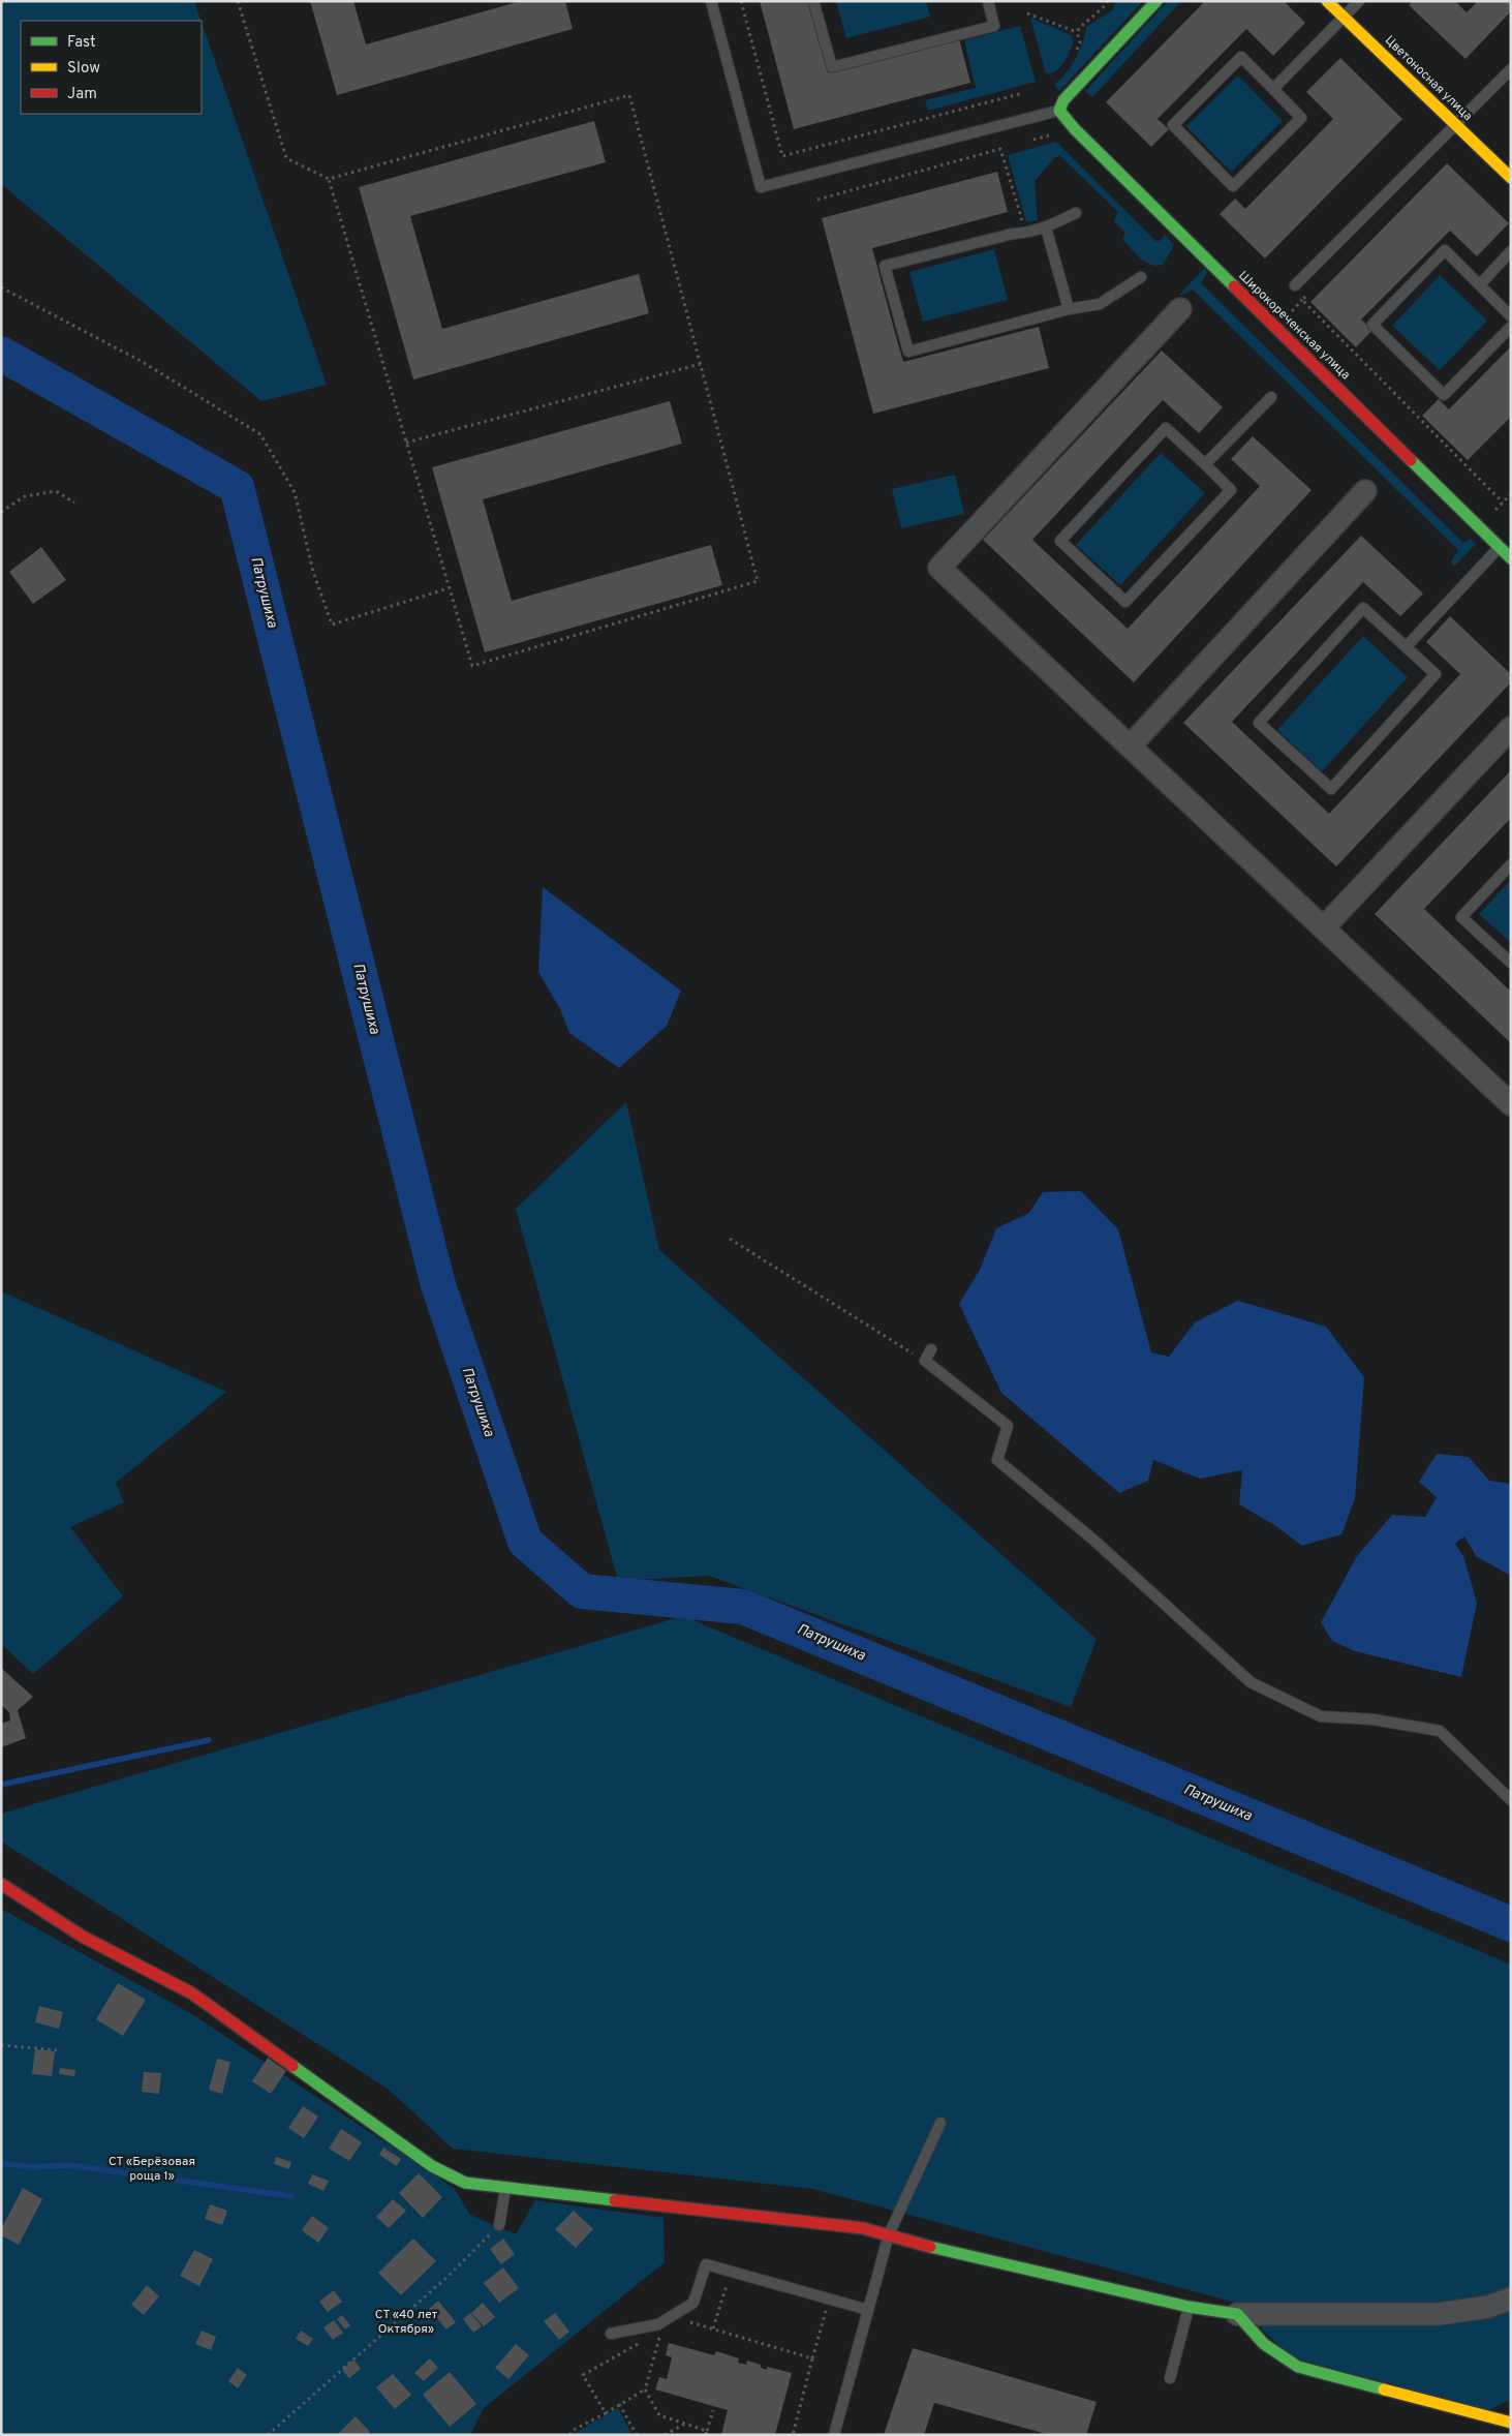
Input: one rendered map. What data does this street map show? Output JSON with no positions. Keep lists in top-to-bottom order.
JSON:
{
  "streets": {
    "street": ["Цветоносная улица", "Широкореченская улица"]
  },
  "water": ["Патрушиха"],
  "parks": ["СТ «Берёзовая роща 1»", "СТ «40 лет Октября»"],
  "legend": ["Fast", "Slow", "Jam"]
}
